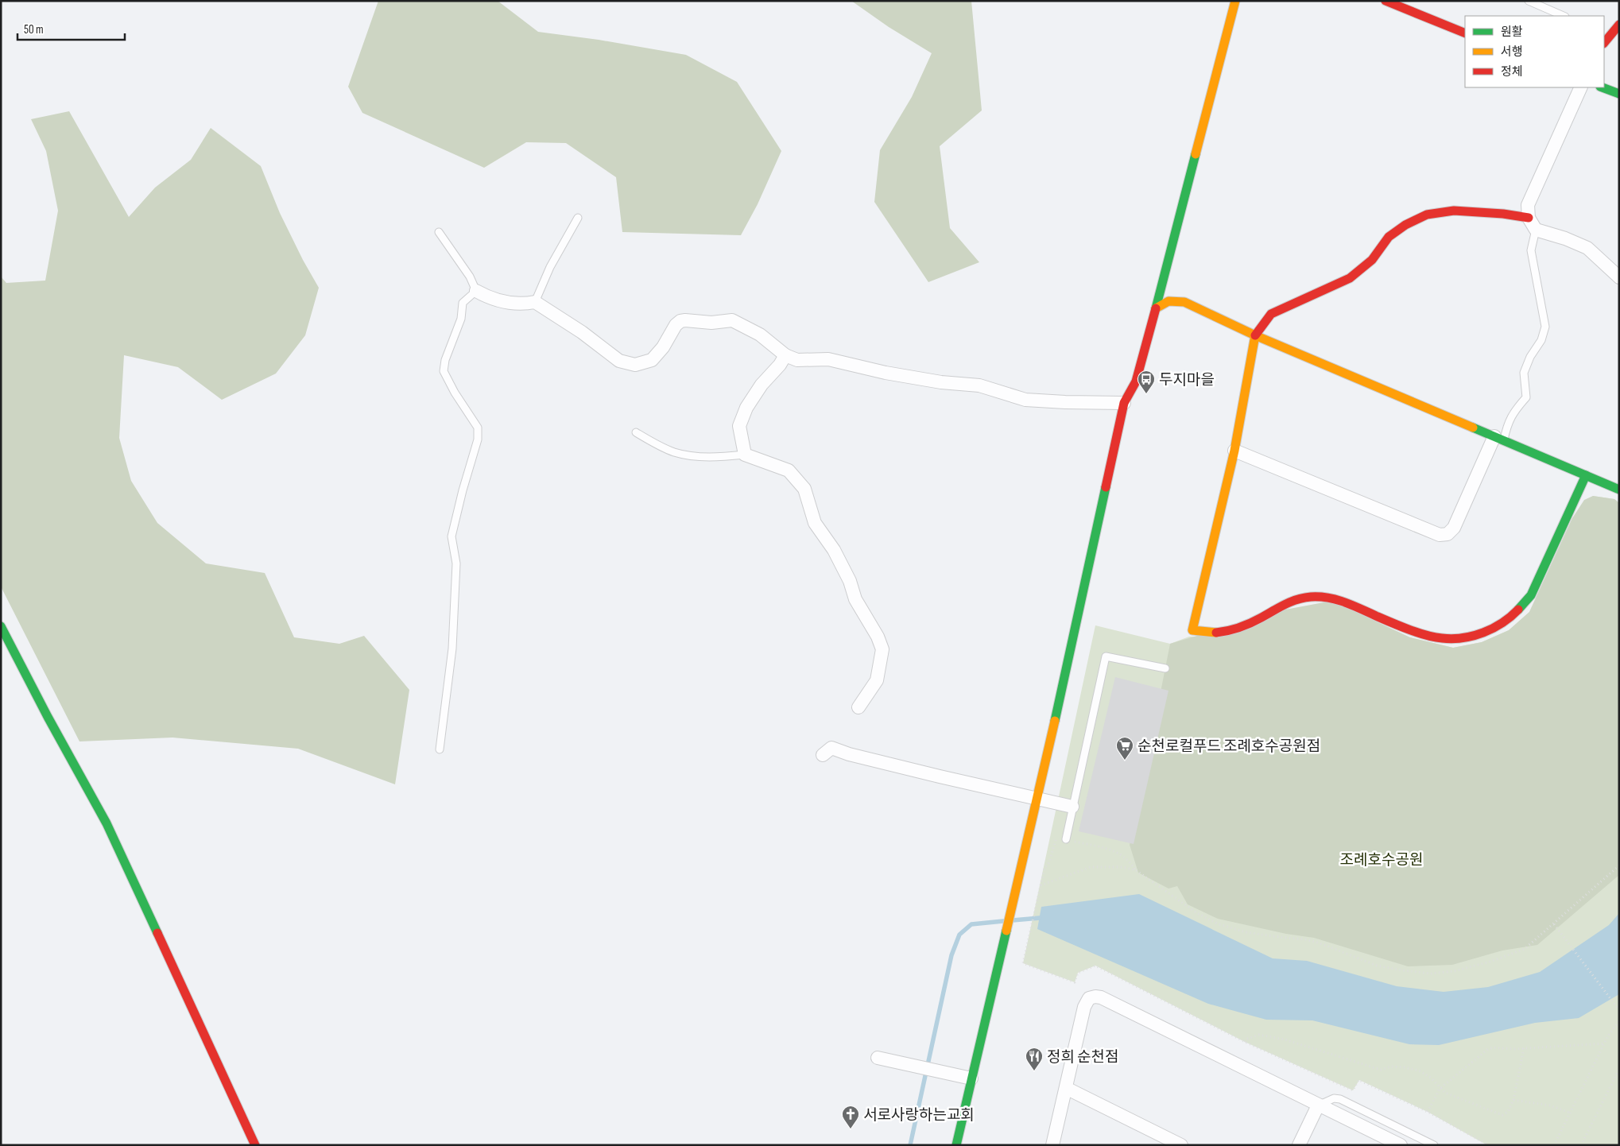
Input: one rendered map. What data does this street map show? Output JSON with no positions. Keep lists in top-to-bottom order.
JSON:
{
  "parks": ["조례호수공원"],
  "places": {
    "bus stop": ["두지마을"],
    "supermarket": ["순천로컬푸드 조례호수공원점"],
    "restaurant": ["정희 순천점"],
    "church": ["서로사랑하는교회"]
  },
  "legend": ["원활", "서행", "정체"],
  "scale_bar": "50 m"
}
